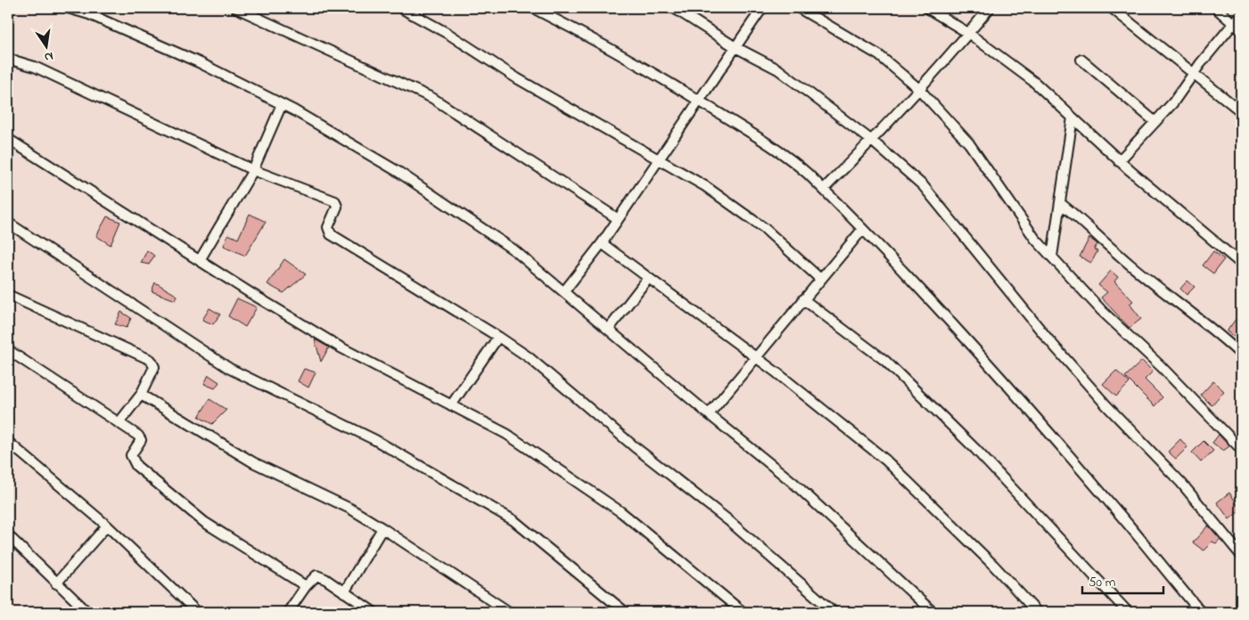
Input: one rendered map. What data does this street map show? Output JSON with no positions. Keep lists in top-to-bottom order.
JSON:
{
  "scale_bar": "50 m",
  "north": "bottom"
}
